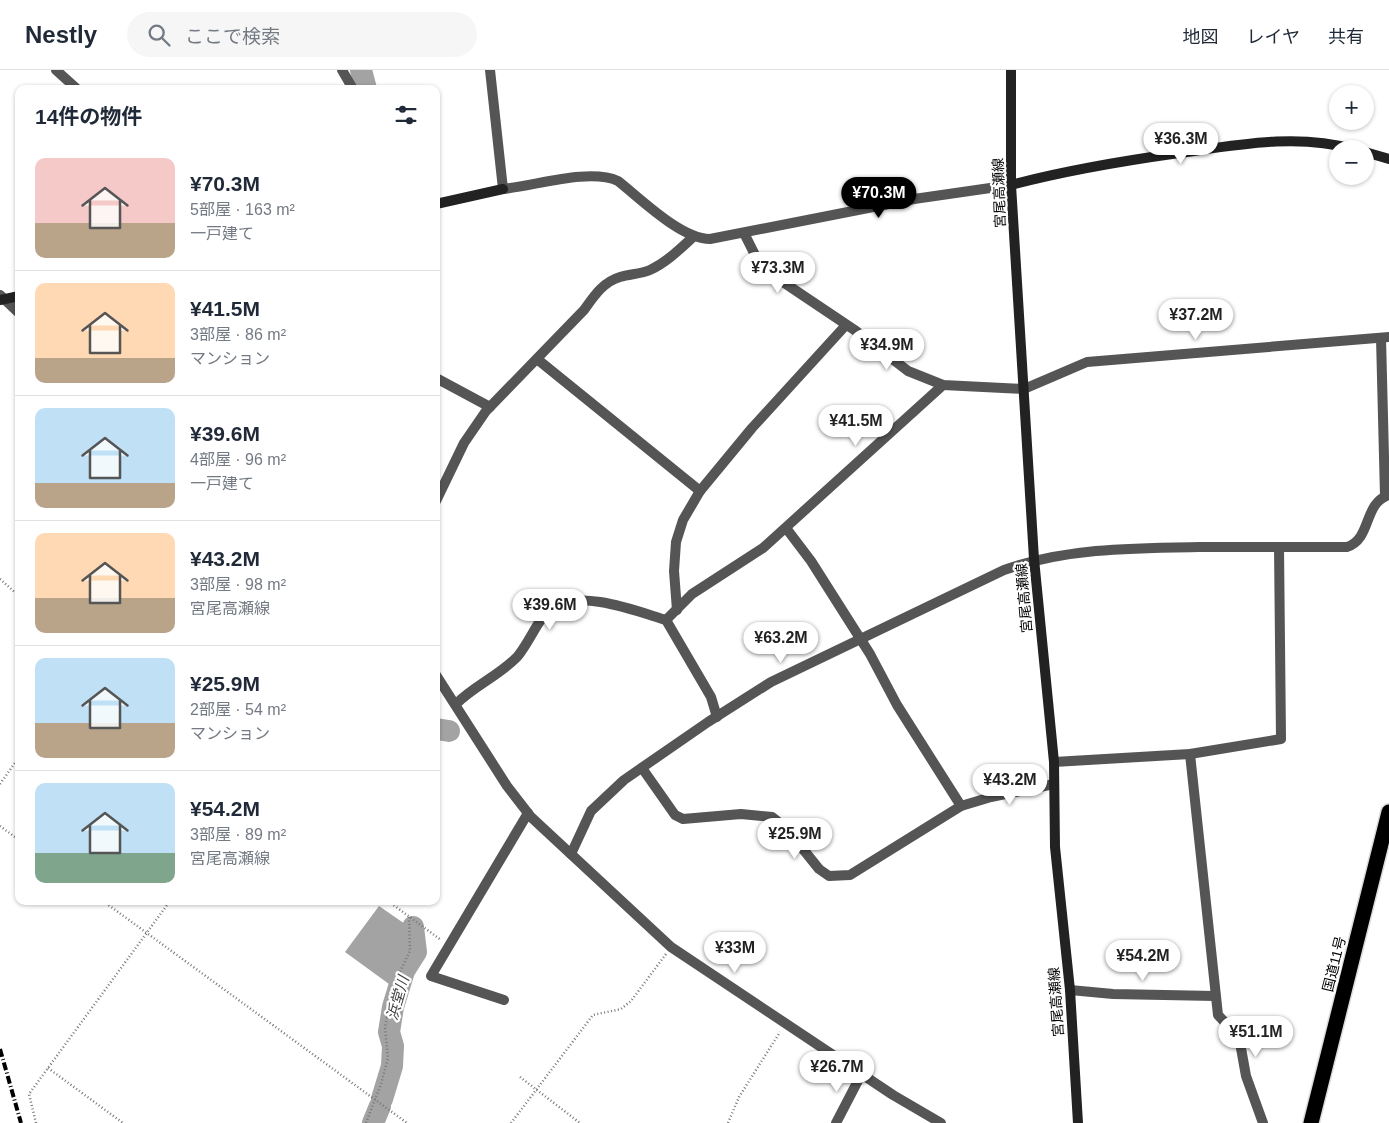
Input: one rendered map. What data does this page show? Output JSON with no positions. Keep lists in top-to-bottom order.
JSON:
{
  "streets": {
    "highway": ["国道11号"],
    "main road": ["宮尾高瀬線"]
  },
  "water": ["浜堂川"],
  "page": {
    "header": "Nestly",
    "search": "ここで検索",
    "nav": ["地図", "レイヤ", "共有"],
    "map_buttons": ["+", "−"],
    "heading": "14件の物件",
    "price": [
      "¥36.3M",
      "¥70.3M",
      "¥73.3M",
      "¥37.2M",
      "¥34.9M",
      "¥41.5M",
      "¥39.6M",
      "¥63.2M",
      "¥43.2M",
      "¥25.9M",
      "¥33M",
      "¥54.2M",
      "¥51.1M",
      "¥26.7M"
    ],
    "list": [
      {
        "name": "¥70.3M",
        "note": "5部屋 · 163 m² · 一戸建て"
      },
      {
        "name": "¥41.5M",
        "note": "3部屋 · 86 m² · マンション"
      },
      {
        "name": "¥39.6M",
        "note": "4部屋 · 96 m² · 一戸建て"
      },
      {
        "name": "¥43.2M",
        "note": "3部屋 · 98 m² · 宮尾高瀬線"
      },
      {
        "name": "¥25.9M",
        "note": "2部屋 · 54 m² · マンション"
      },
      {
        "name": "¥54.2M",
        "note": "3部屋 · 89 m² · 宮尾高瀬線"
      }
    ]
  }
}
